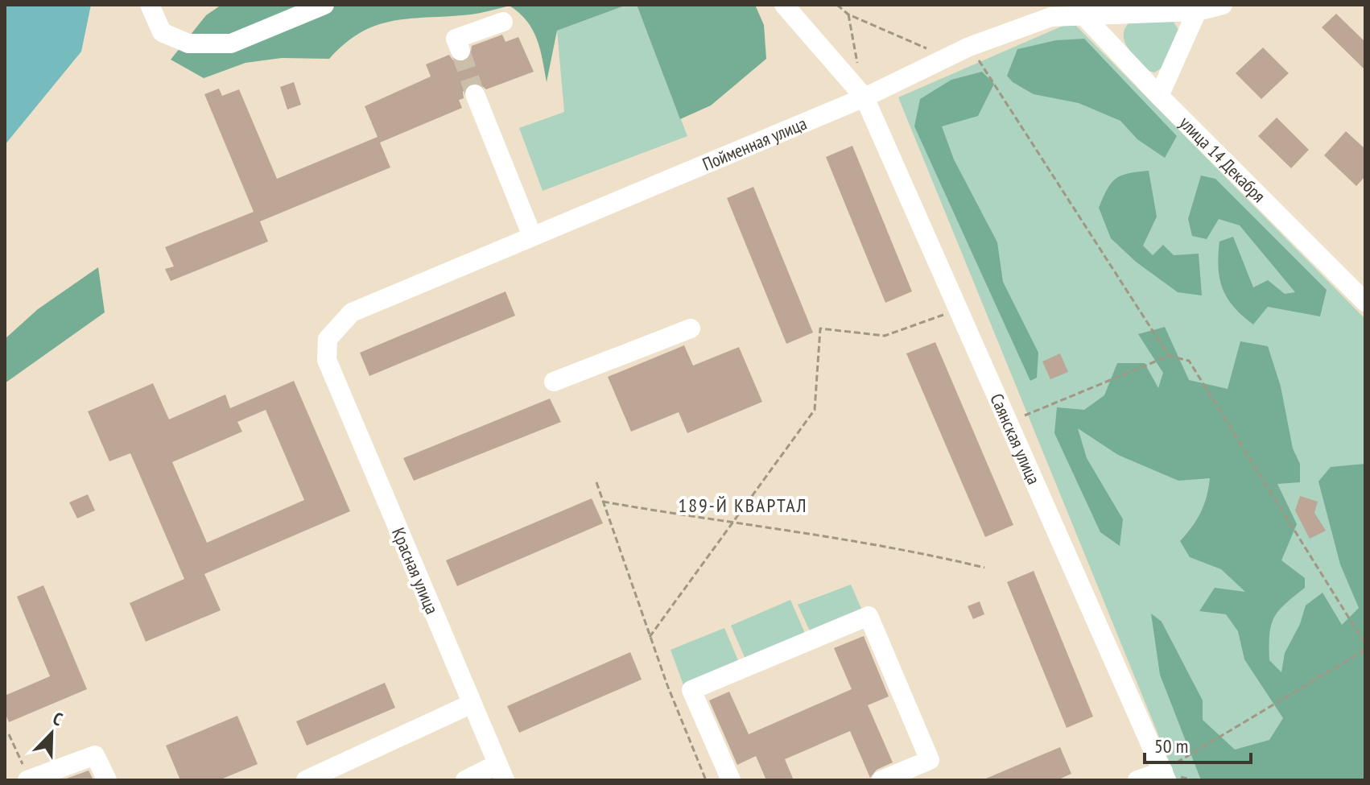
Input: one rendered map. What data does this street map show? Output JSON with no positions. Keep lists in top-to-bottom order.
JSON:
{
  "streets": {
    "street": [
      "Пойменная улица",
      "улица 14 Декабря",
      "Саянская улица",
      "Красная улица"
    ]
  },
  "crossings": [
    ["Пойменная улица", "улица 14 Декабря"],
    ["Пойменная улица", "Саянская улица"],
    ["Пойменная улица", "Красная улица"]
  ],
  "districts": ["189-Й КВАРТАЛ"],
  "scale_bar": "50 m",
  "north": "top right"
}
